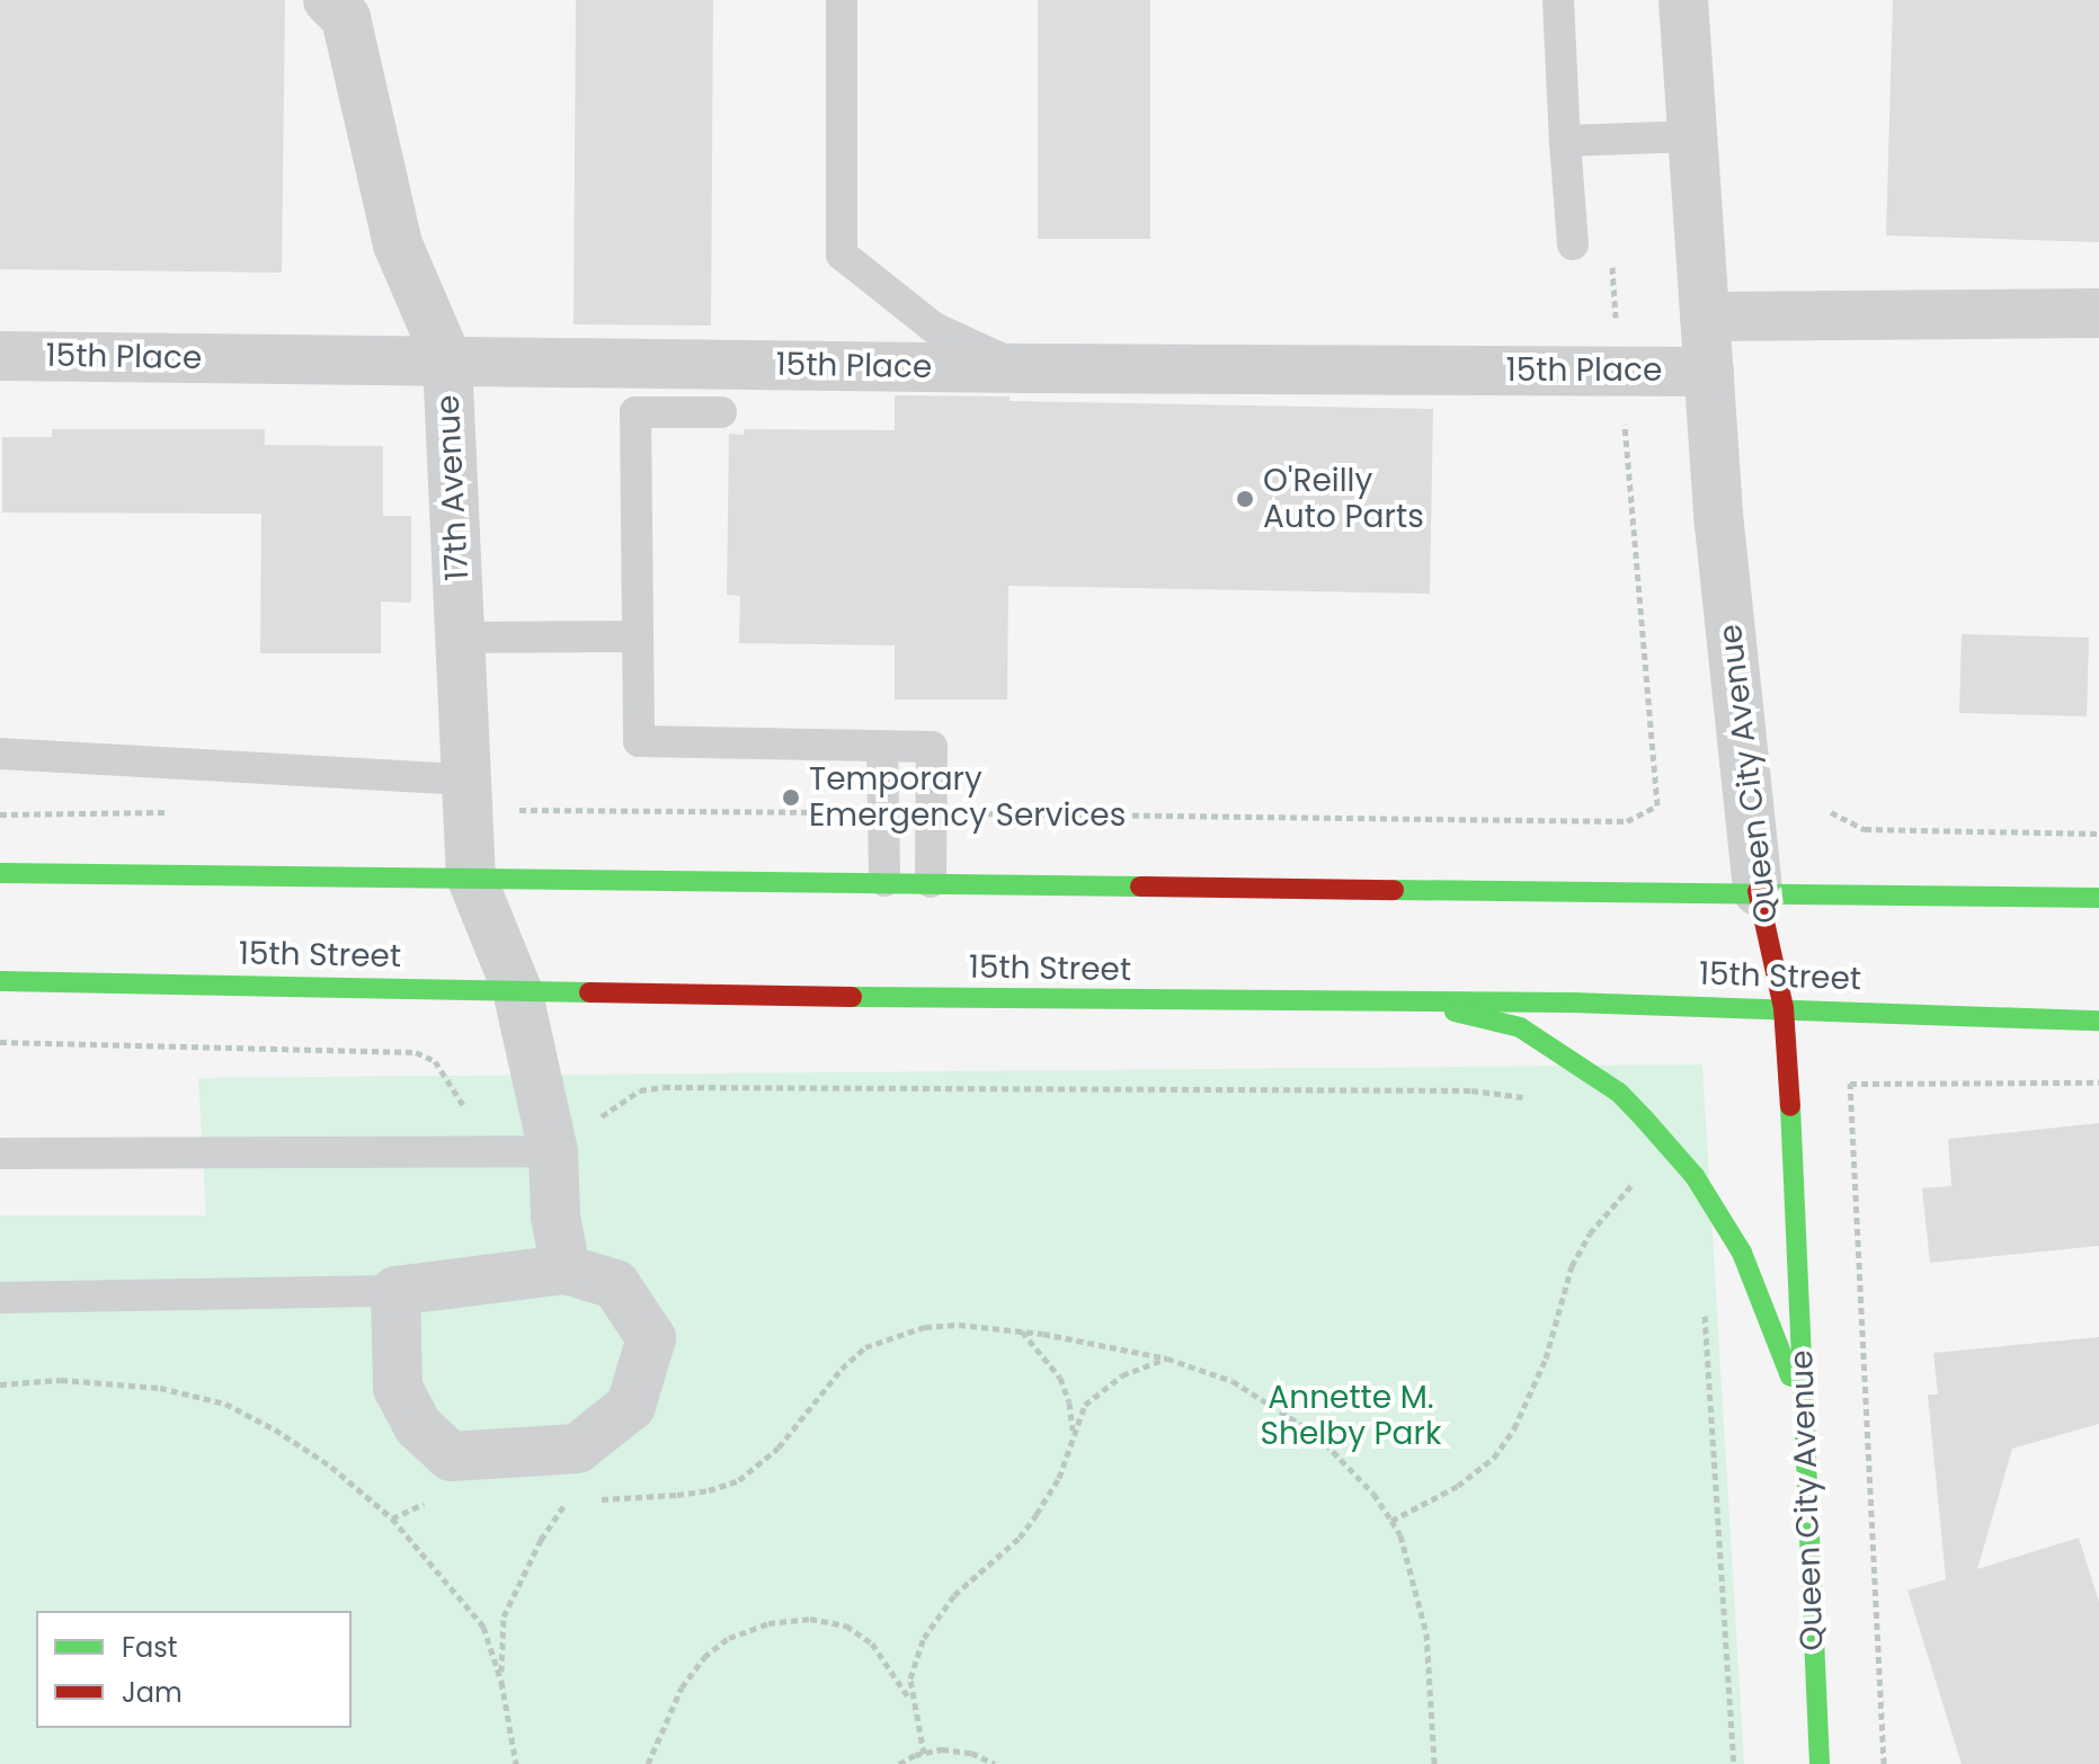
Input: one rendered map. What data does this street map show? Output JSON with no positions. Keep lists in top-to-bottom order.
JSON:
{
  "streets": {
    "main road": ["Queen City Avenue", "15th Street"],
    "street": ["15th Place", "17th Avenue"]
  },
  "crossings": [
    ["15th Place", "17th Avenue"],
    ["15th Place", "Queen City Avenue"],
    ["17th Avenue", "15th Street"],
    ["Queen City Avenue", "15th Street"]
  ],
  "parks": ["Annette M. Shelby Park"],
  "places": ["O'Reilly Auto Parts", "Temporary Emergency Services"],
  "legend": ["Fast", "Jam"]
}
